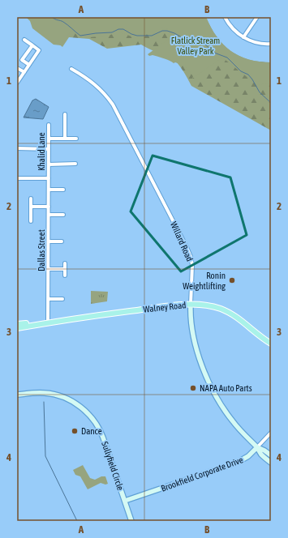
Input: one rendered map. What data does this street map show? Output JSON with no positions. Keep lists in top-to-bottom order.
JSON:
{
  "streets": {
    "main road": ["Walney Road"],
    "street": [
      "Khalid Lane",
      "Willard Road",
      "Dallas Street",
      "Sullyfield Circle",
      "Brookfield Corporate Drive"
    ]
  },
  "crossings": [
    ["Khalid Lane", "Dallas Street"],
    ["Willard Road", "Walney Road"],
    ["Willard Road", "Brookfield Corporate Drive"],
    ["Dallas Street", "Walney Road"],
    ["Sullyfield Circle", "Brookfield Corporate Drive"]
  ],
  "parks": ["Flatlick Stream Valley Park"],
  "places": ["Ronin Weightlifting", "NAPA Auto Parts", "Dance"],
  "grid": {
    "columns": ["A", "B"],
    "rows": [
      "1",
      "2",
      "3",
      "4"
    ]
  }
}
